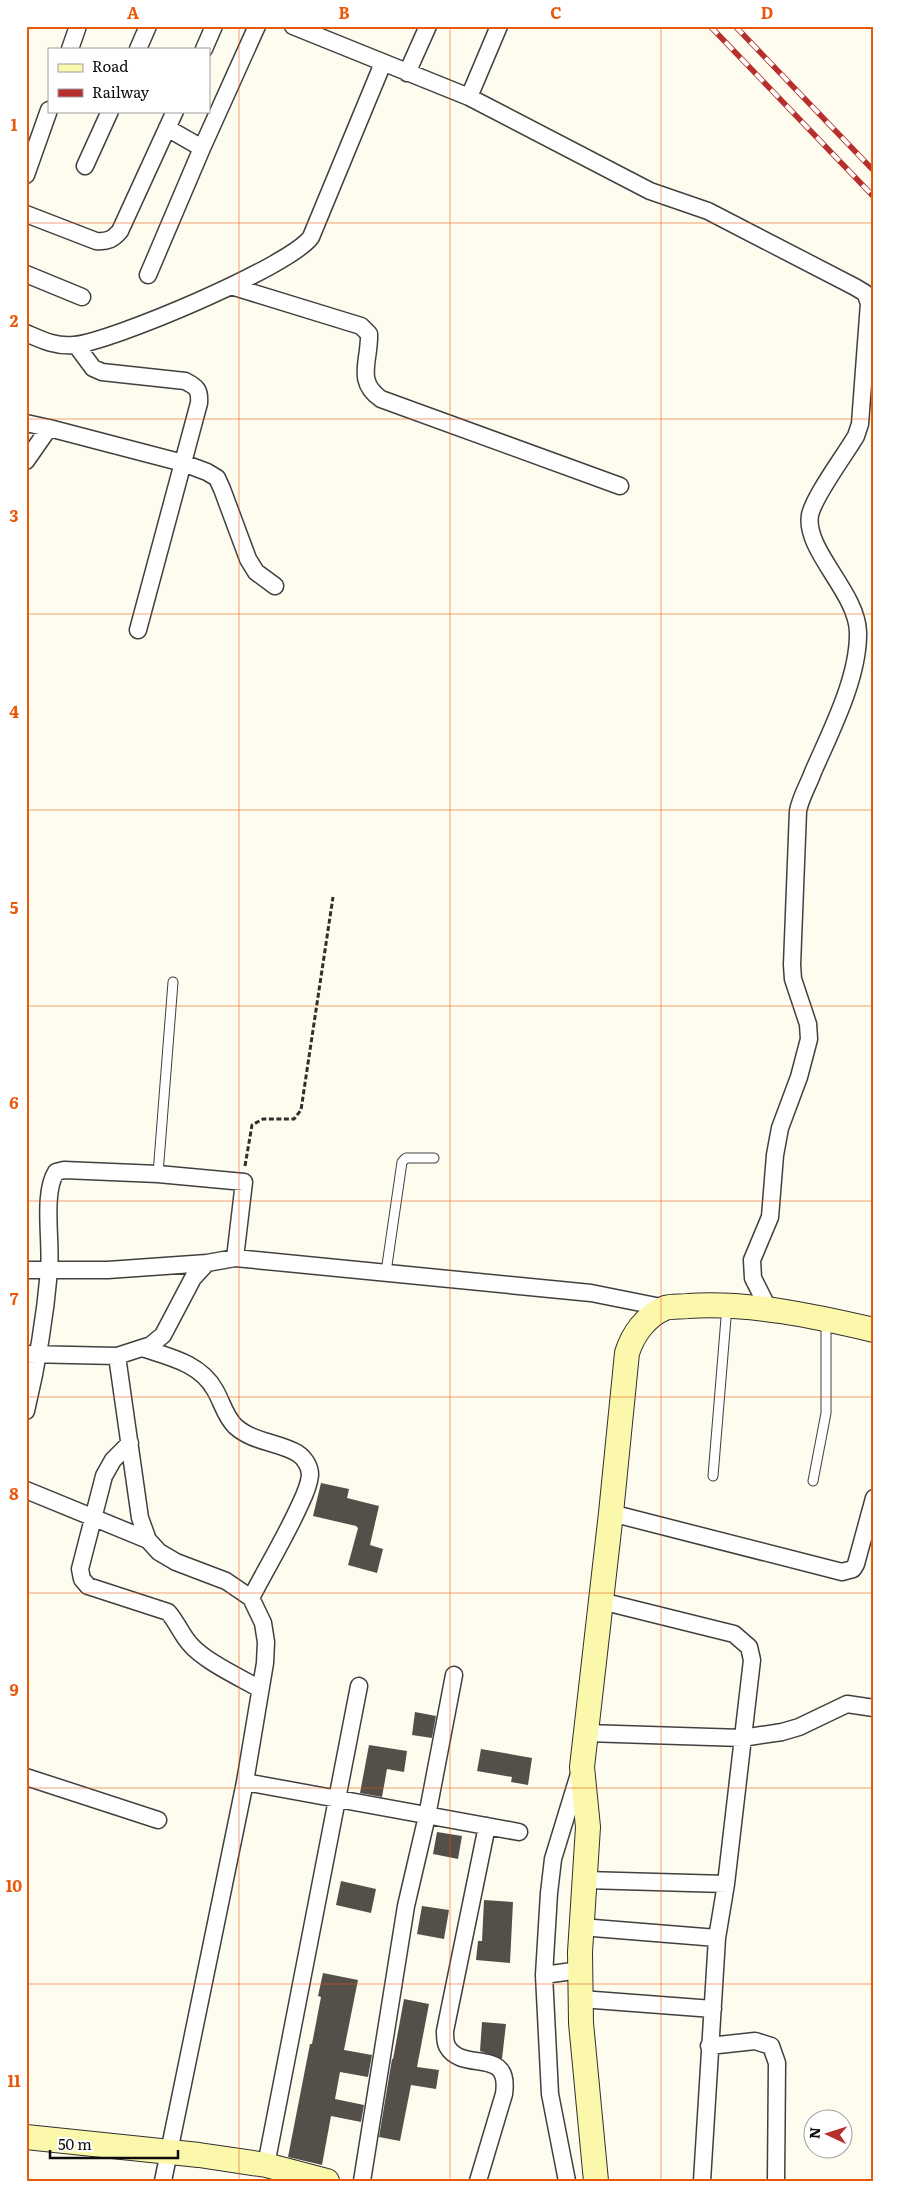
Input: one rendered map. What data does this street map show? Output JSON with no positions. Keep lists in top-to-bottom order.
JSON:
{
  "legend": ["Road", "Railway"],
  "scale_bar": "50 m",
  "north": "left",
  "grid": {
    "columns": [
      "A",
      "B",
      "C",
      "D"
    ],
    "rows": [
      "1",
      "2",
      "3",
      "4",
      "5",
      "6",
      "7",
      "8",
      "9",
      "10",
      "11"
    ]
  }
}
